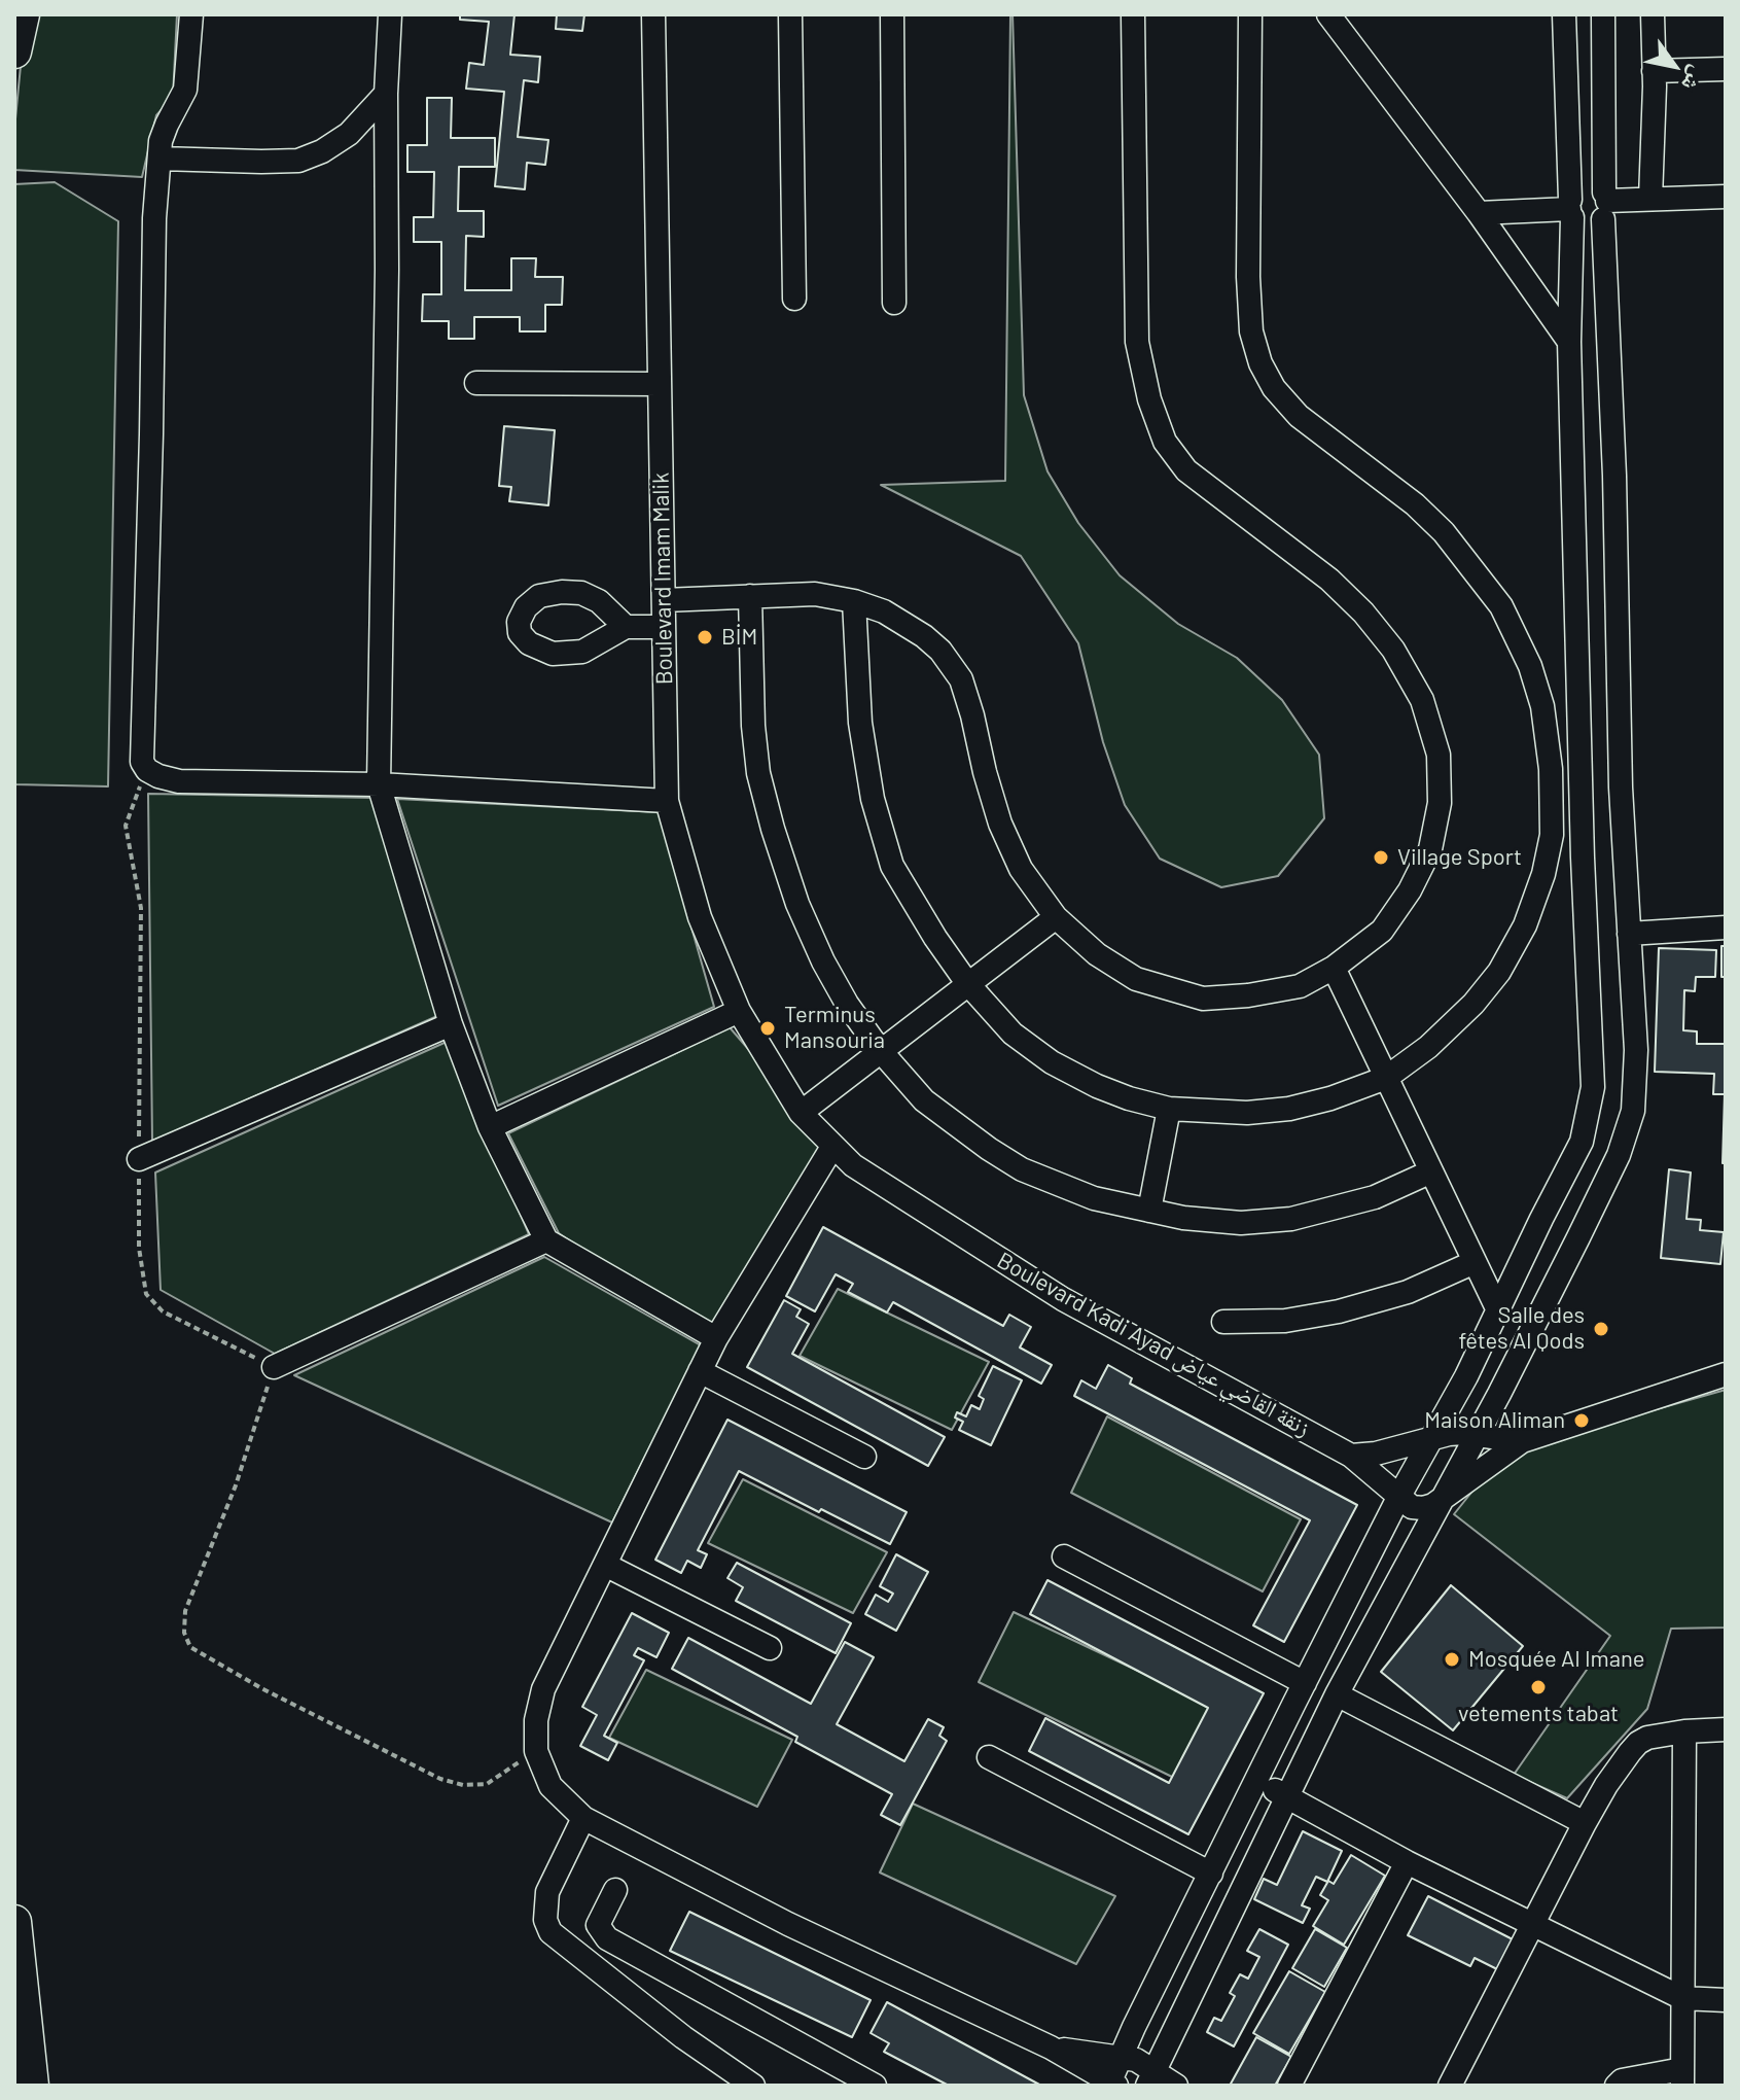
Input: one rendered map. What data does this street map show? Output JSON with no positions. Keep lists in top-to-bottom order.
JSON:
{
  "streets": {
    "street": ["Boulevard Imam Malik", "Boulevard Kadi Ayad زنقة القاضي عياض"]
  },
  "crossings": [
    ["Boulevard Imam Malik", "Boulevard Kadi Ayad زنقة القاضي عياض"]
  ],
  "places": [
    "BİM",
    "Village Sport",
    "Terminus Mansouria",
    "Salle des fêtes Al Qods",
    "Maison Aliman",
    "Mosquée Al Imane",
    "vetements tabat"
  ],
  "north": "bottom right"
}
